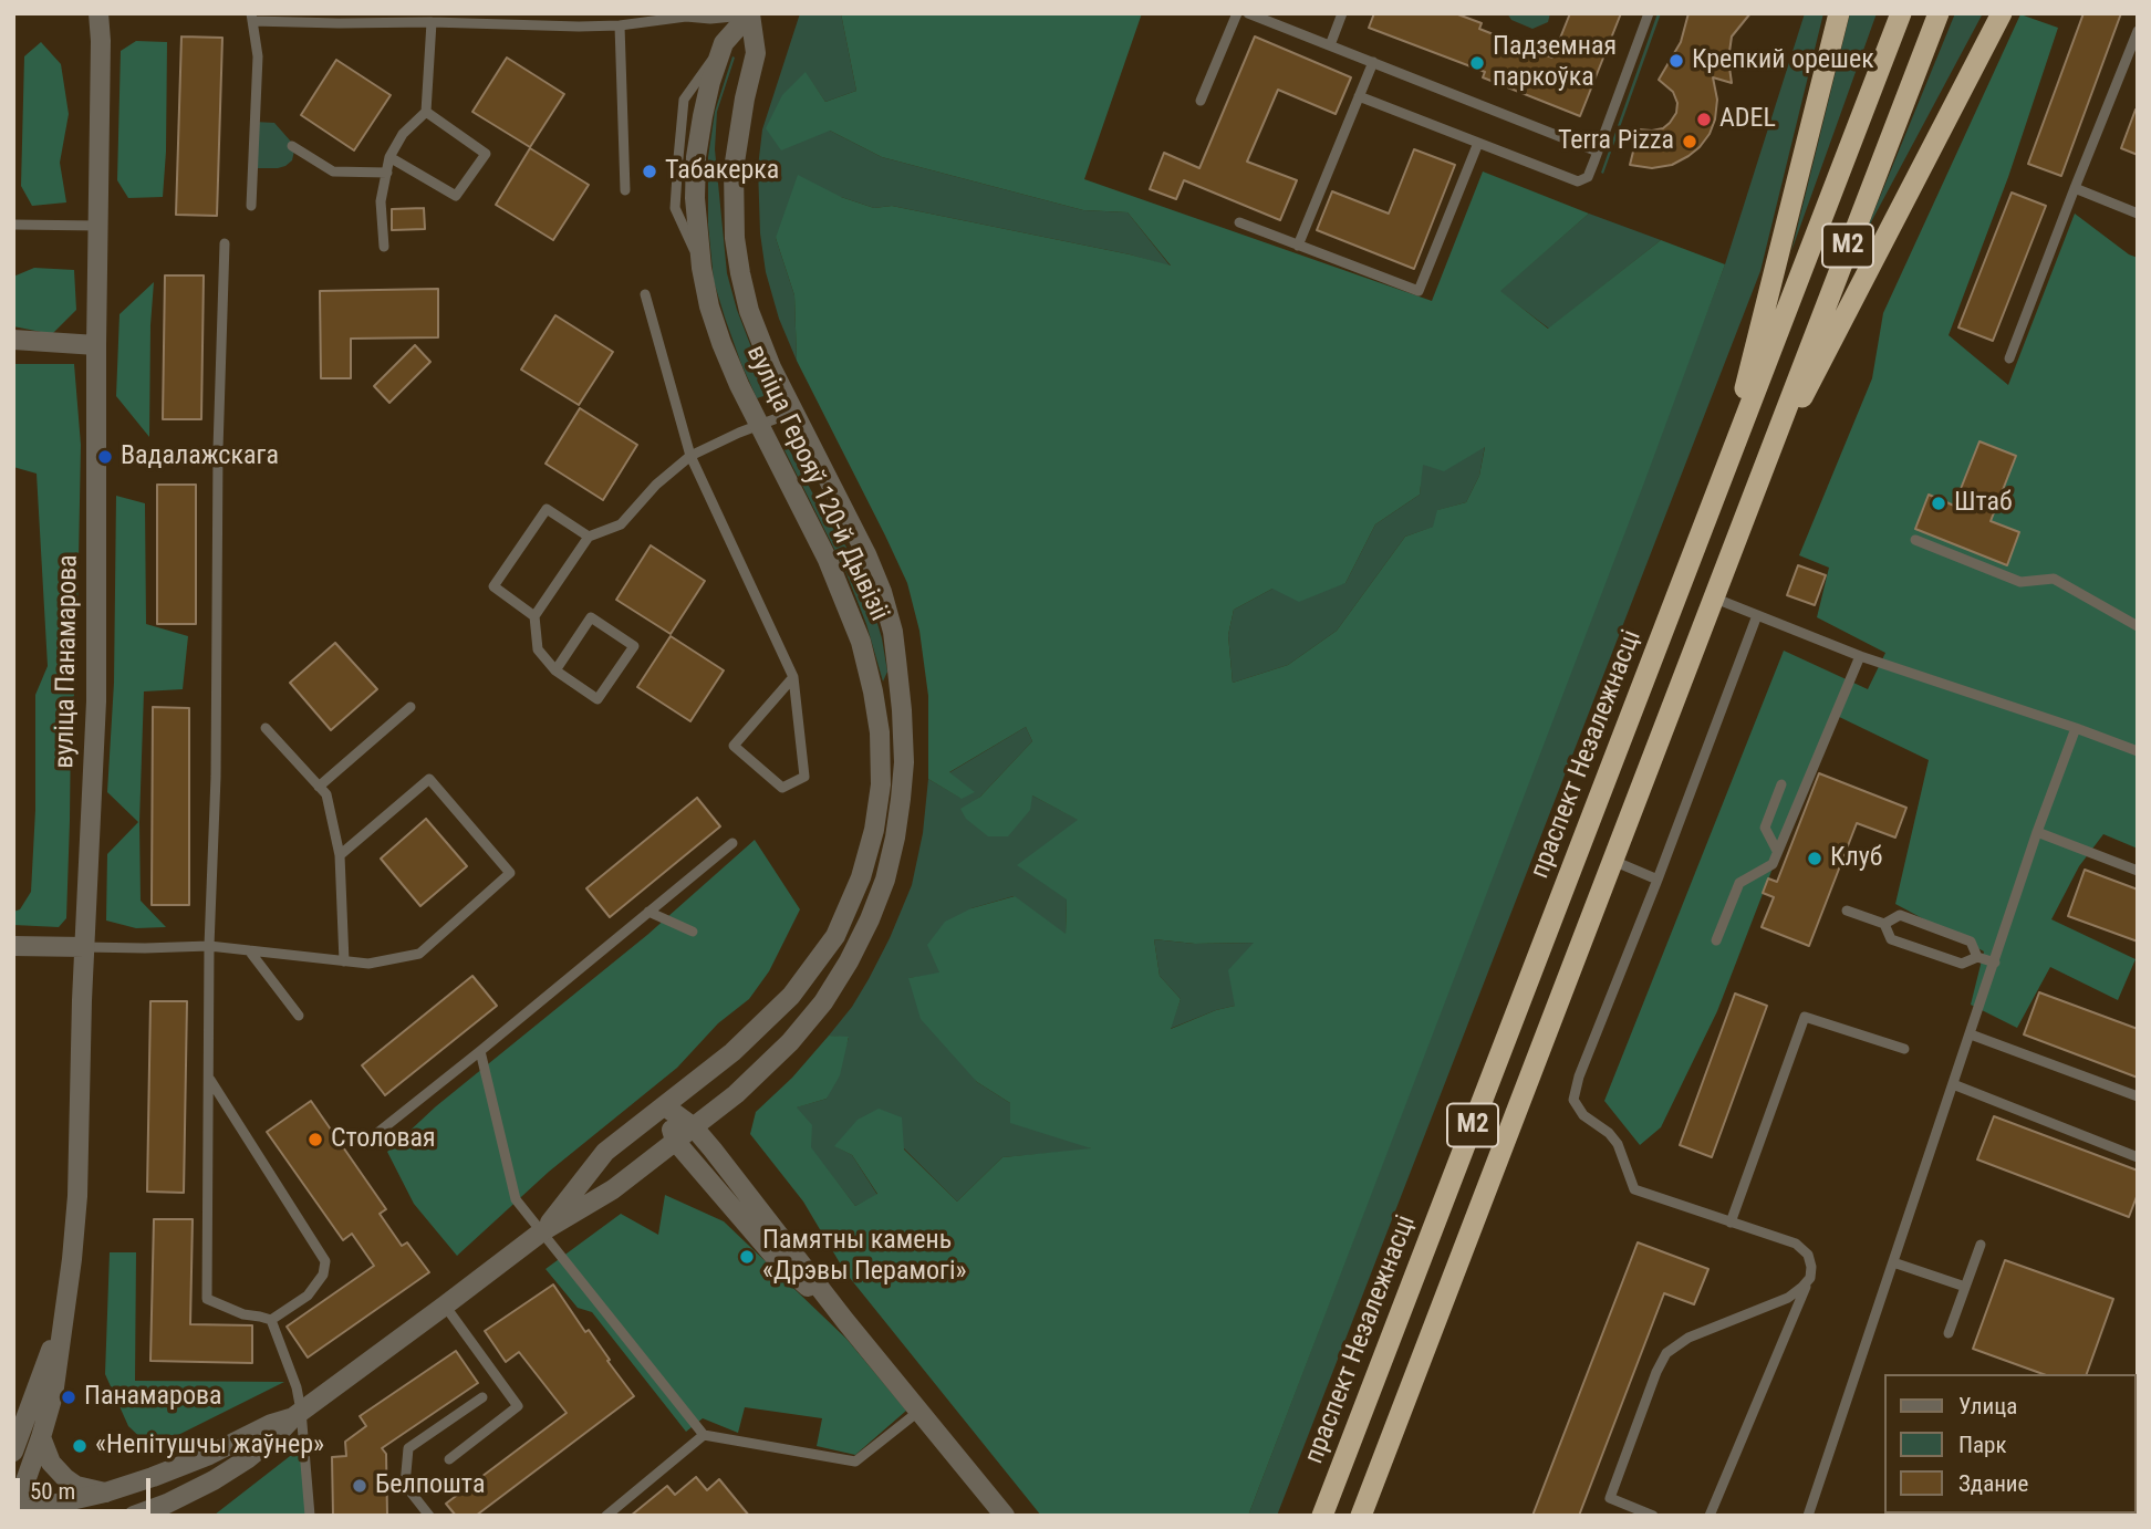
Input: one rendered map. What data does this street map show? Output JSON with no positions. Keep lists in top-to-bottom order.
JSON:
{
  "streets": {
    "highway": ["М2", "праспект Незалежнасці"],
    "street": ["вуліца Герояў 120-й Дывізіі", "вуліца Панамарова"]
  },
  "crossings": [
    ["вуліца Герояў 120-й Дывізіі", "вуліца Панамарова"]
  ],
  "places": [
    "Крепкий орешек",
    "Падземная паркоўка",
    "ADEL",
    "Terra Pizza",
    "Табакерка",
    "Вадалажскага",
    "Штаб",
    "Клуб",
    "Столовая",
    "Памятны камень «Дрэвы Перамогі»",
    "Панамарова",
    "«Непітушчы жаўнер»",
    "Белпошта"
  ],
  "legend": ["Улица", "Парк", "Здание"],
  "scale_bar": "50 m"
}
